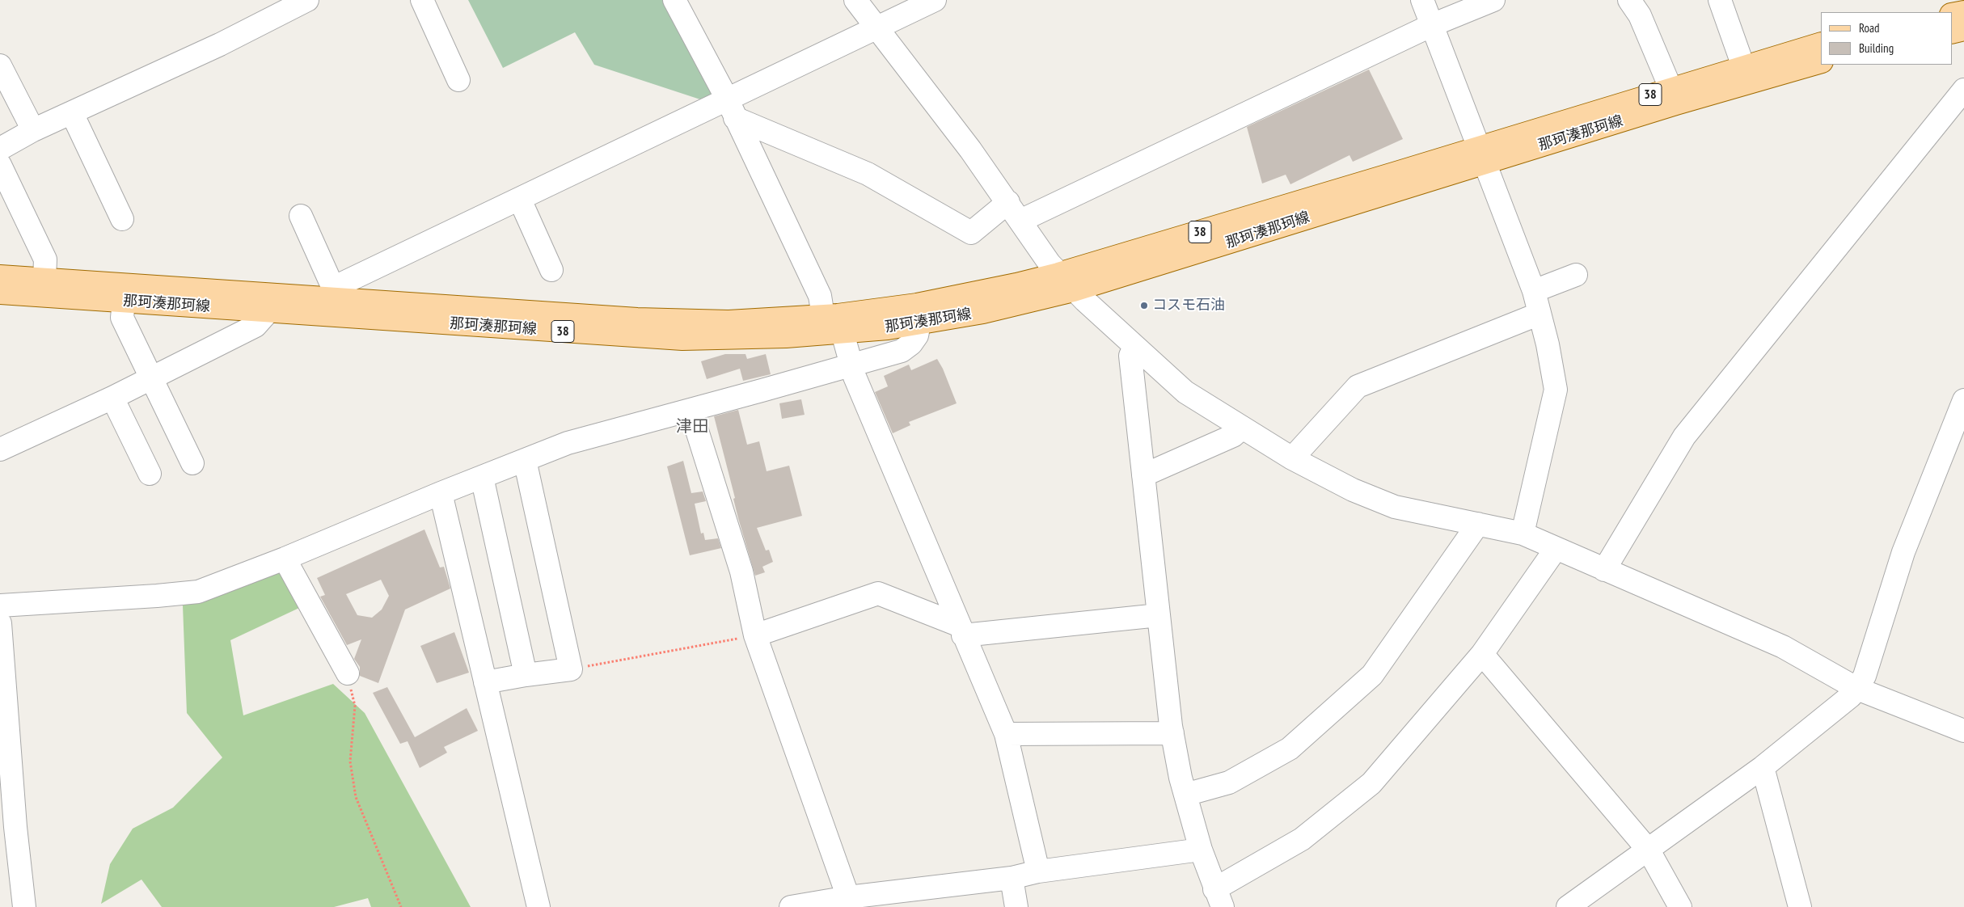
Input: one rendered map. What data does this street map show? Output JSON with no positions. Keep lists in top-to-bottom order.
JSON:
{
  "streets": {
    "main road": ["38", "那珂湊那珂線"]
  },
  "districts": ["津田"],
  "places": ["コスモ石油"],
  "legend": ["Road", "Building"]
}
